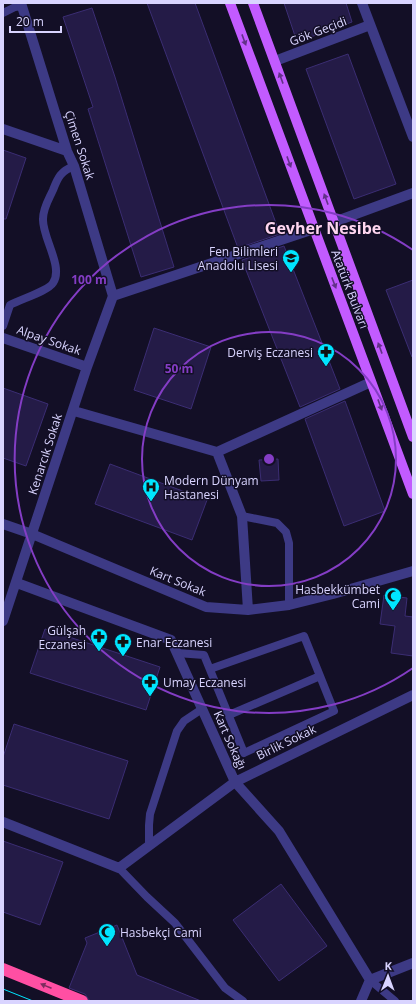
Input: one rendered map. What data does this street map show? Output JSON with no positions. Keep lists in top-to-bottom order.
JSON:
{
  "streets": {
    "main road": ["Atatürk Bulvarı"],
    "street": [
      "Gök Geçidi",
      "Çimen Sokak",
      "Alpay Sokak",
      "Kenarcık Sokak",
      "Kart Sokak",
      "Kart Sokağı",
      "Birlik Sokak"
    ]
  },
  "crossings": [
    ["Gök Geçidi", "Atatürk Bulvarı"],
    ["Çimen Sokak", "Kenarcık Sokak"],
    ["Alpay Sokak", "Kenarcık Sokak"],
    ["Kenarcık Sokak", "Kart Sokak"],
    ["Kenarcık Sokak", "Kart Sokağı"],
    ["Kart Sokağı", "Birlik Sokak"]
  ],
  "districts": ["Gevher Nesibe"],
  "places": {
    "school or university": ["Fen Bilimleri Anadolu Lisesi"],
    "pharmacy": [
      "Derviş Eczanesi",
      "Gülşah Eczanesi",
      "Enar Eczanesi",
      "Umay Eczanesi"
    ],
    "hospital": ["Modern Dünyam Hastanesi"],
    "mosque": ["Hasbekkümbet Cami", "Hasbekçi Cami"]
  },
  "scale_bar": "20 m",
  "north": "top",
  "rings": ["100 m", "50 m"]
}
